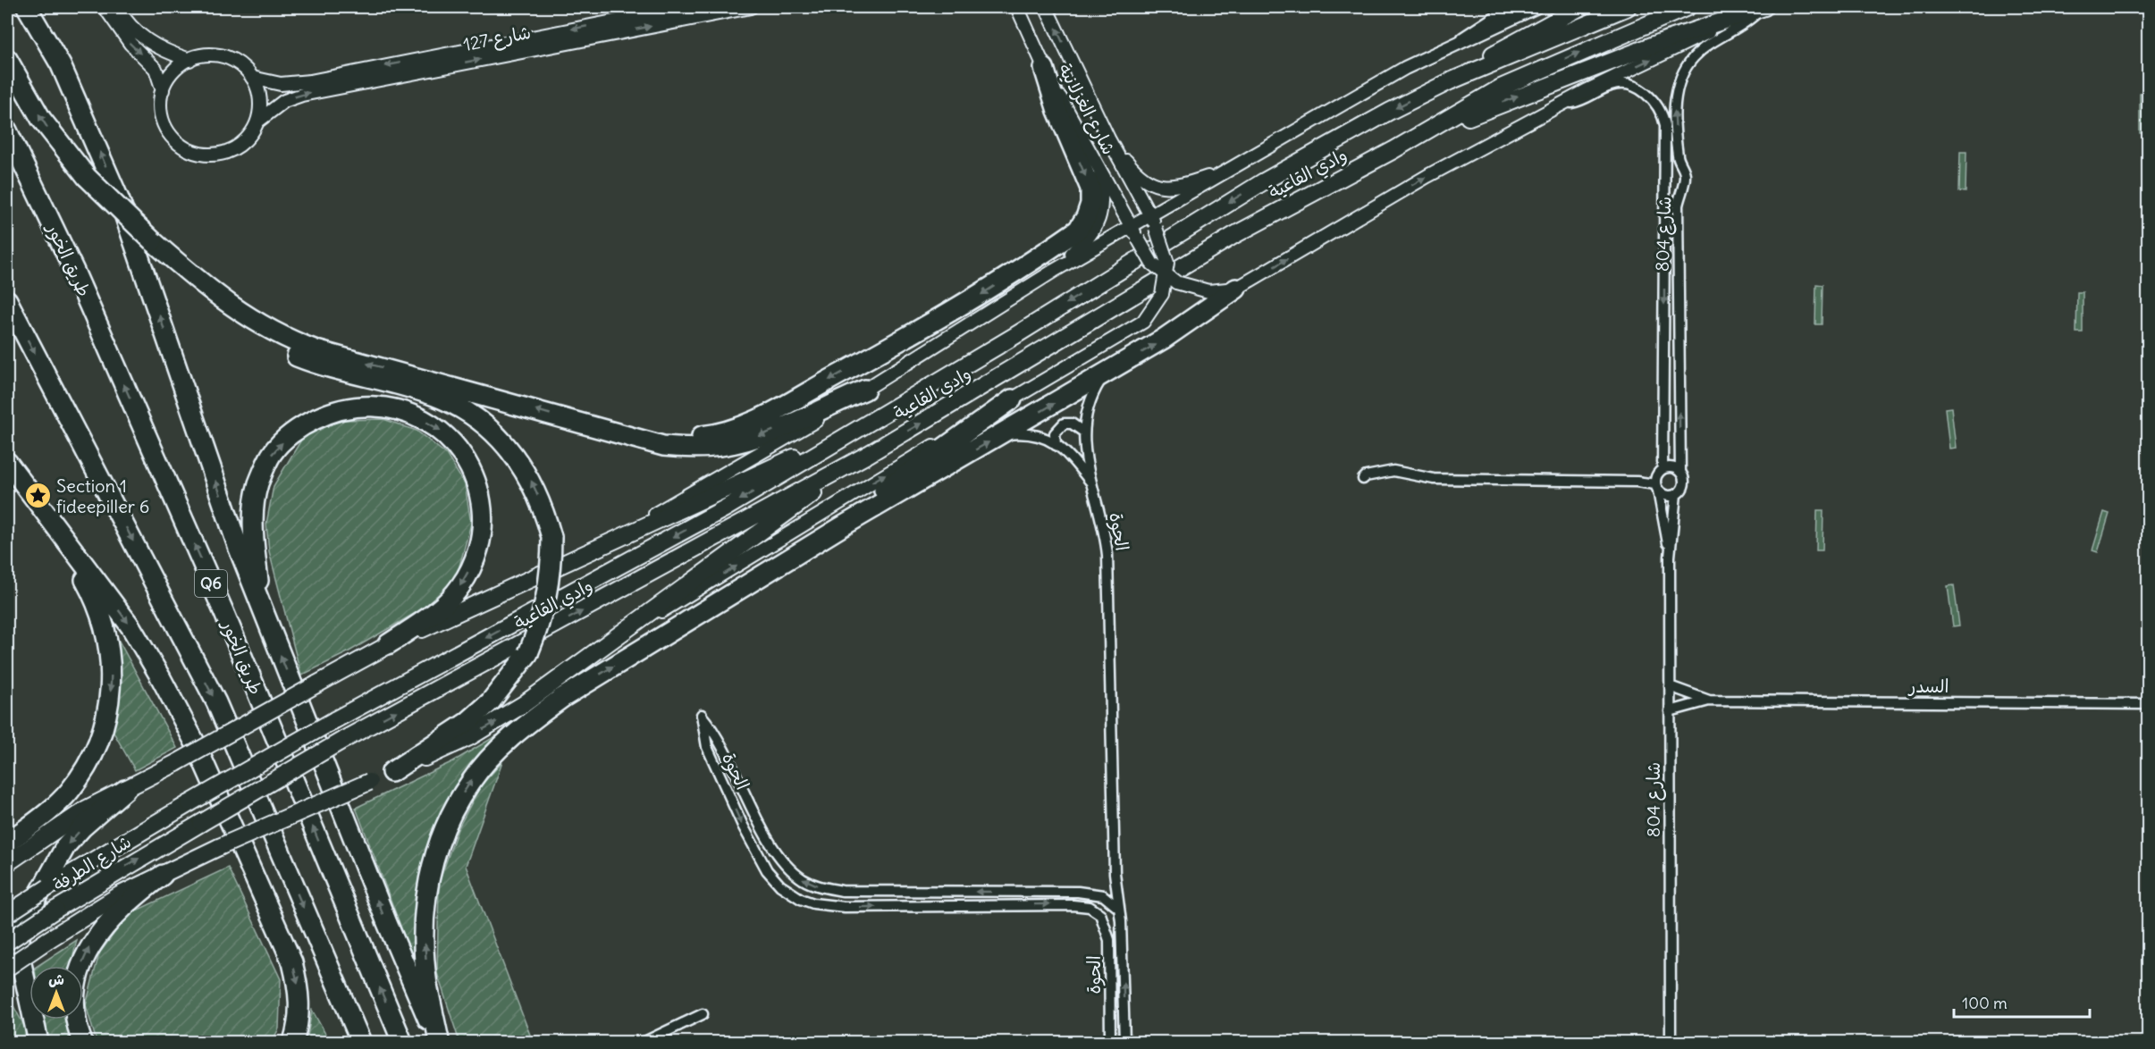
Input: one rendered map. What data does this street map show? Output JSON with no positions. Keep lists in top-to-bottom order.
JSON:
{
  "streets": {
    "highway": ["طريق الخور", "Q6"],
    "main road": ["وادي القاعية", "شارع الطرفة"],
    "street": [
      "شارع 127",
      "شارع الغزلانية",
      "شارع 804",
      "الحوة",
      "السدر"
    ]
  },
  "crossings": [
    ["شارع الغزلانية", "وادي القاعية"],
    ["وادي القاعية", "شارع الطرفة"]
  ],
  "places": {
    "place": ["Section 1 fideepiller 6"]
  },
  "scale_bar": "100 m",
  "north": "top"
}
